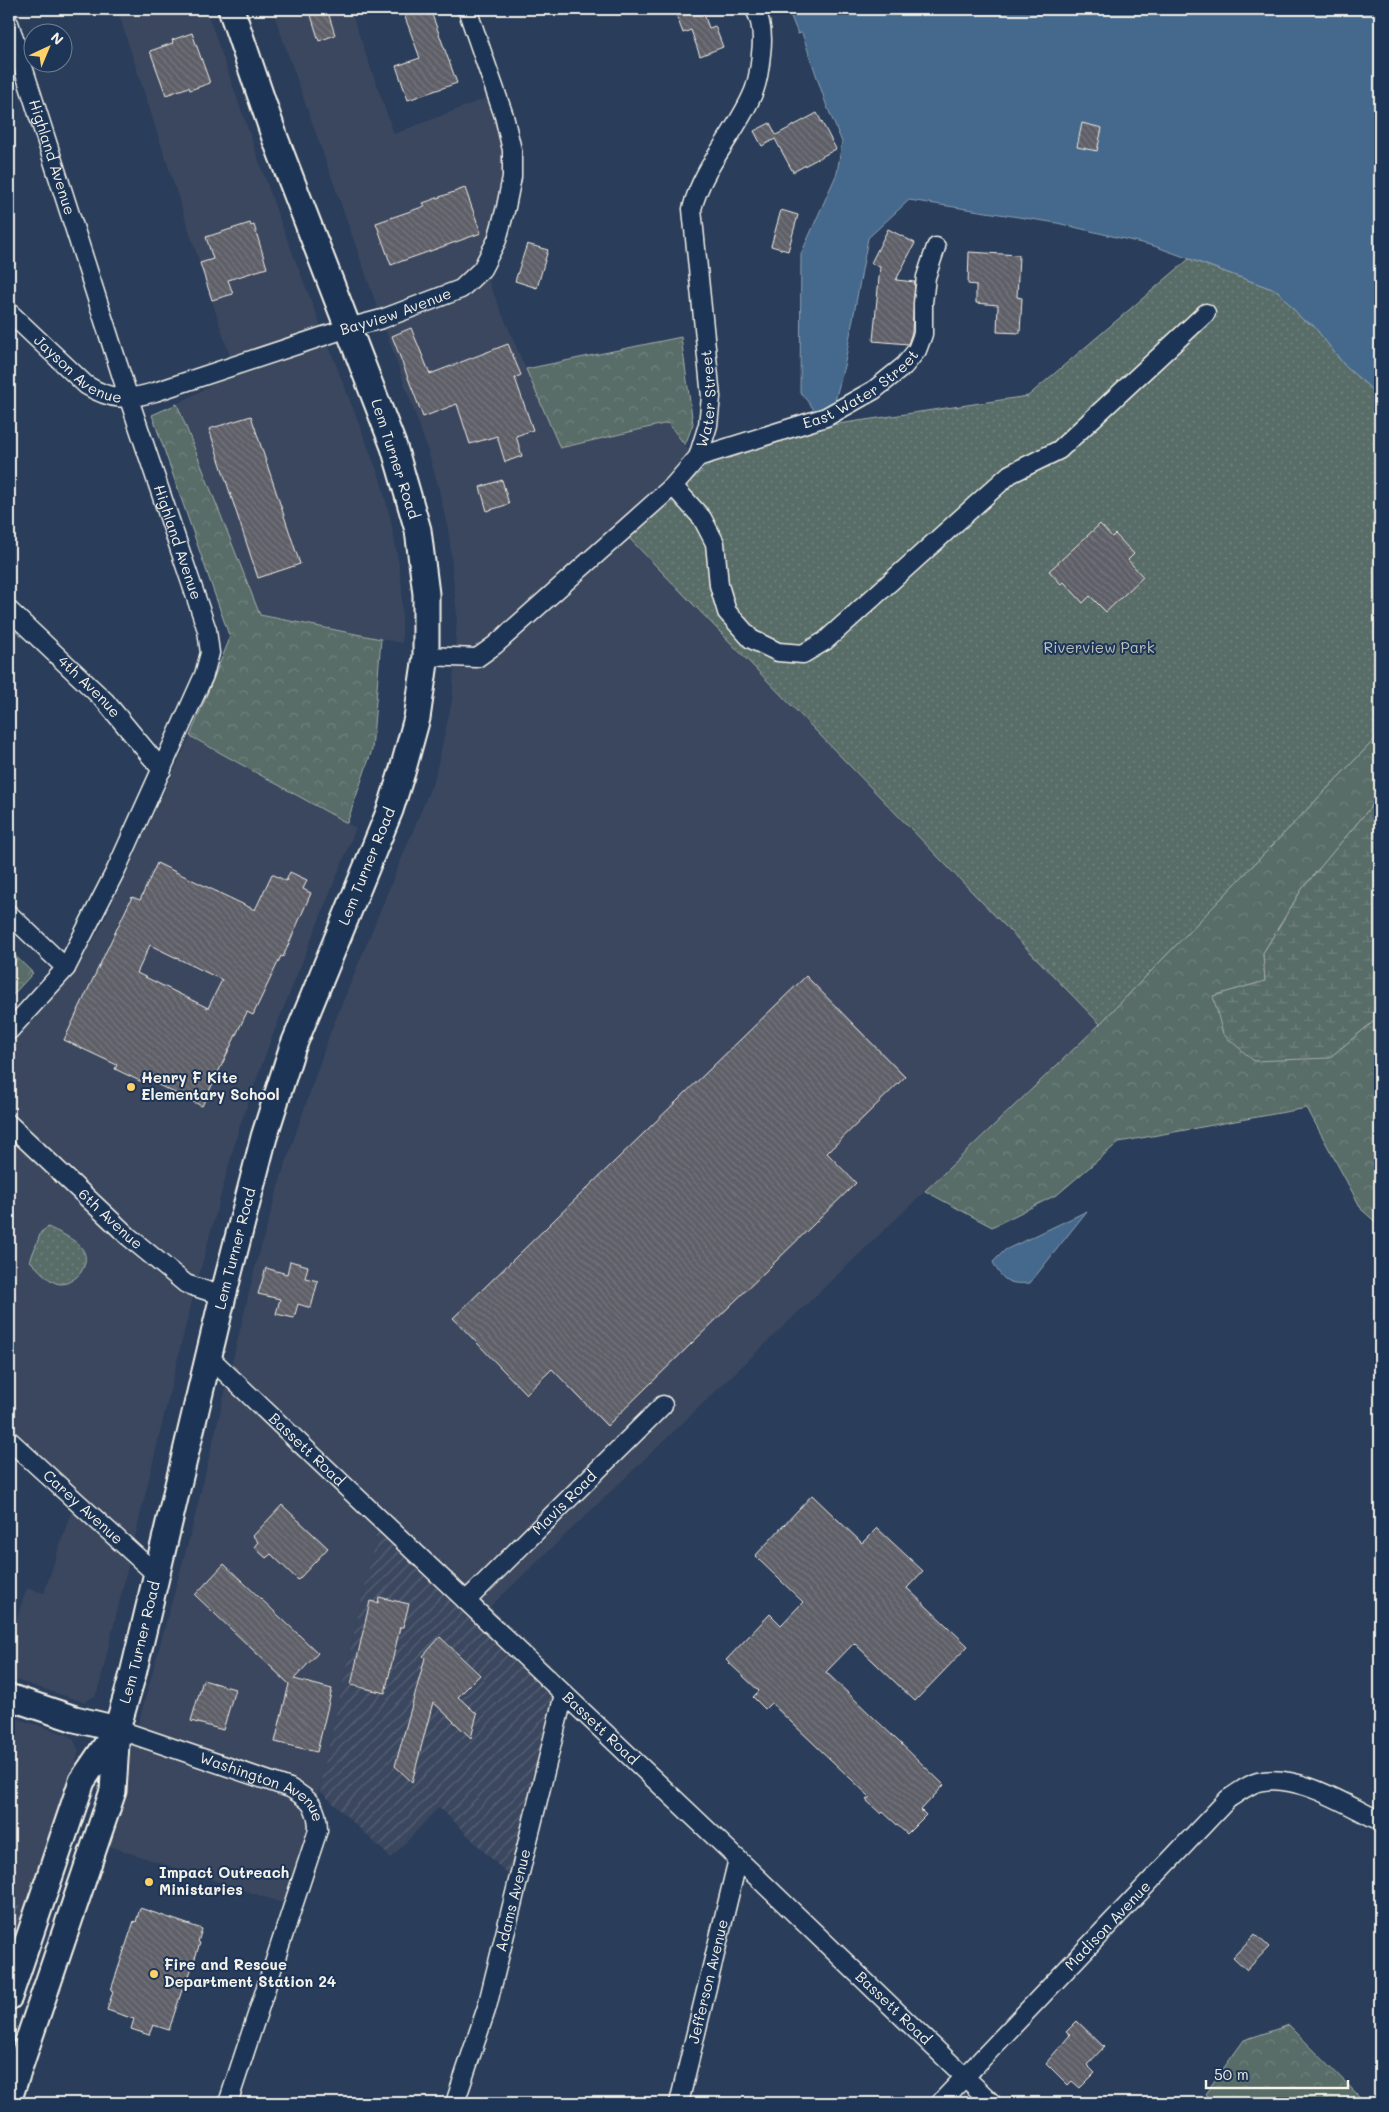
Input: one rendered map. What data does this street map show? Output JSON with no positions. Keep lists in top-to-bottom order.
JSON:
{
  "streets": {
    "main road": ["Lem Turner Road"],
    "street": [
      "Highland Avenue",
      "Bayview Avenue",
      "Jayson Avenue",
      "East Water Street",
      "Water Street",
      "4th Avenue",
      "6th Avenue",
      "Bassett Road",
      "Mavis Road",
      "Carey Avenue",
      "Washington Avenue",
      "Adams Avenue",
      "Madison Avenue",
      "Jefferson Avenue"
    ]
  },
  "crossings": [
    ["Highland Avenue", "Bayview Avenue"],
    ["Highland Avenue", "Jayson Avenue"],
    ["Highland Avenue", "4th Avenue"],
    ["Bayview Avenue", "Jayson Avenue"],
    ["Bayview Avenue", "Lem Turner Road"],
    ["East Water Street", "Water Street"],
    ["Water Street", "Lem Turner Road"],
    ["Lem Turner Road", "6th Avenue"],
    ["Lem Turner Road", "Bassett Road"],
    ["Lem Turner Road", "Carey Avenue"],
    ["Lem Turner Road", "Washington Avenue"],
    ["Bassett Road", "Mavis Road"],
    ["Bassett Road", "Adams Avenue"],
    ["Bassett Road", "Madison Avenue"],
    ["Bassett Road", "Jefferson Avenue"]
  ],
  "parks": ["Riverview Park"],
  "places": ["Henry F Kite Elementary School", "Impact Outreach Ministaries", "Fire and Rescue Department Station 24"],
  "scale_bar": "50 m",
  "north": "top right"
}
